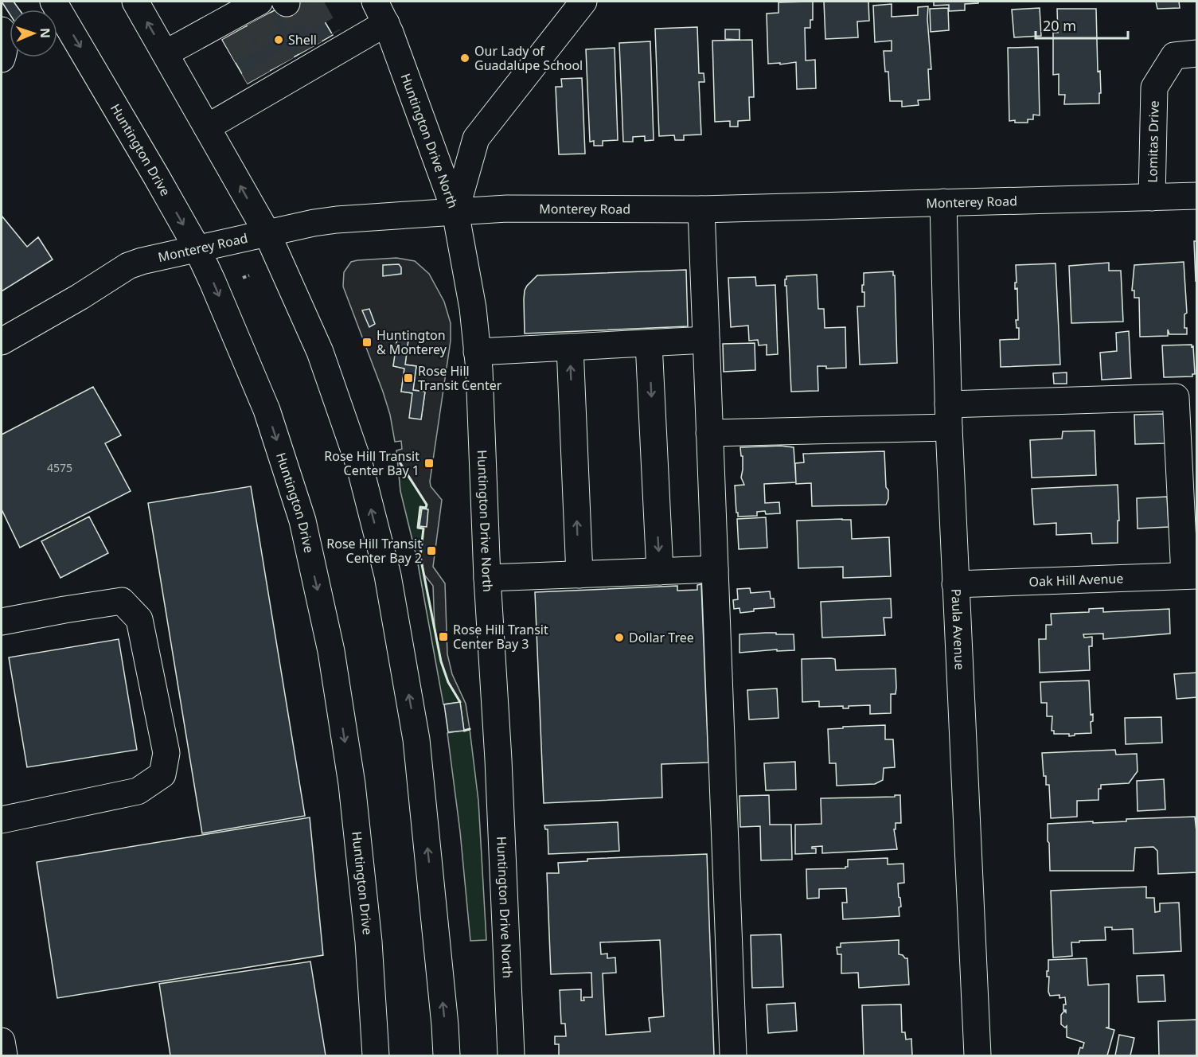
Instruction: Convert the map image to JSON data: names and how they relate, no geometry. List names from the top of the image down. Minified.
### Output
{"streets":{"street":["Huntington Drive North","Lomitas Drive","Huntington Drive","Monterey Road","Oak Hill Avenue","Paula Avenue"]},"crossings":[["Huntington Drive North","Monterey Road"],["Lomitas Drive","Monterey Road"],["Huntington Drive","Monterey Road"],["Monterey Road","Paula Avenue"],["Oak Hill Avenue","Paula Avenue"]],"places":{"other":["Shell","Our Lady of Guadalupe School","Dollar Tree"],"transit":["Huntington & Monterey","Rose Hill Transit Center","Rose Hill Transit Center Bay 1","Rose Hill Transit Center Bay 2","Rose Hill Transit Center Bay 3"]},"house_numbers":["4575"],"scale_bar":"20 m","north":"right"}
